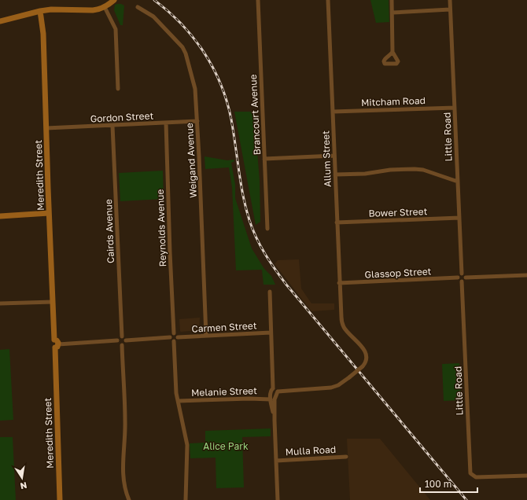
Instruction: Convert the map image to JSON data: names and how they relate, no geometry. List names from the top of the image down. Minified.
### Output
{"streets":{"main road":["Meredith Street"],"street":["Mitcham Road","Brancourt Avenue","Gordon Street","Little Road","Allum Street","Weigand Avenue","Bower Street","Reynolds Avenue","Cairds Avenue","Glassop Street","Carmen Street","Melanie Street","Mulla Road"]},"crossings":[["Mitcham Road","Little Road"],["Mitcham Road","Allum Street"],["Gordon Street","Weigand Avenue"],["Gordon Street","Meredith Street"],["Gordon Street","Reynolds Avenue"],["Gordon Street","Cairds Avenue"],["Little Road","Bower Street"],["Little Road","Glassop Street"],["Allum Street","Bower Street"],["Allum Street","Glassop Street"],["Weigand Avenue","Carmen Street"],["Reynolds Avenue","Carmen Street"]],"parks":["Alice Park"],"scale_bar":"100 m","north":"bottom"}
